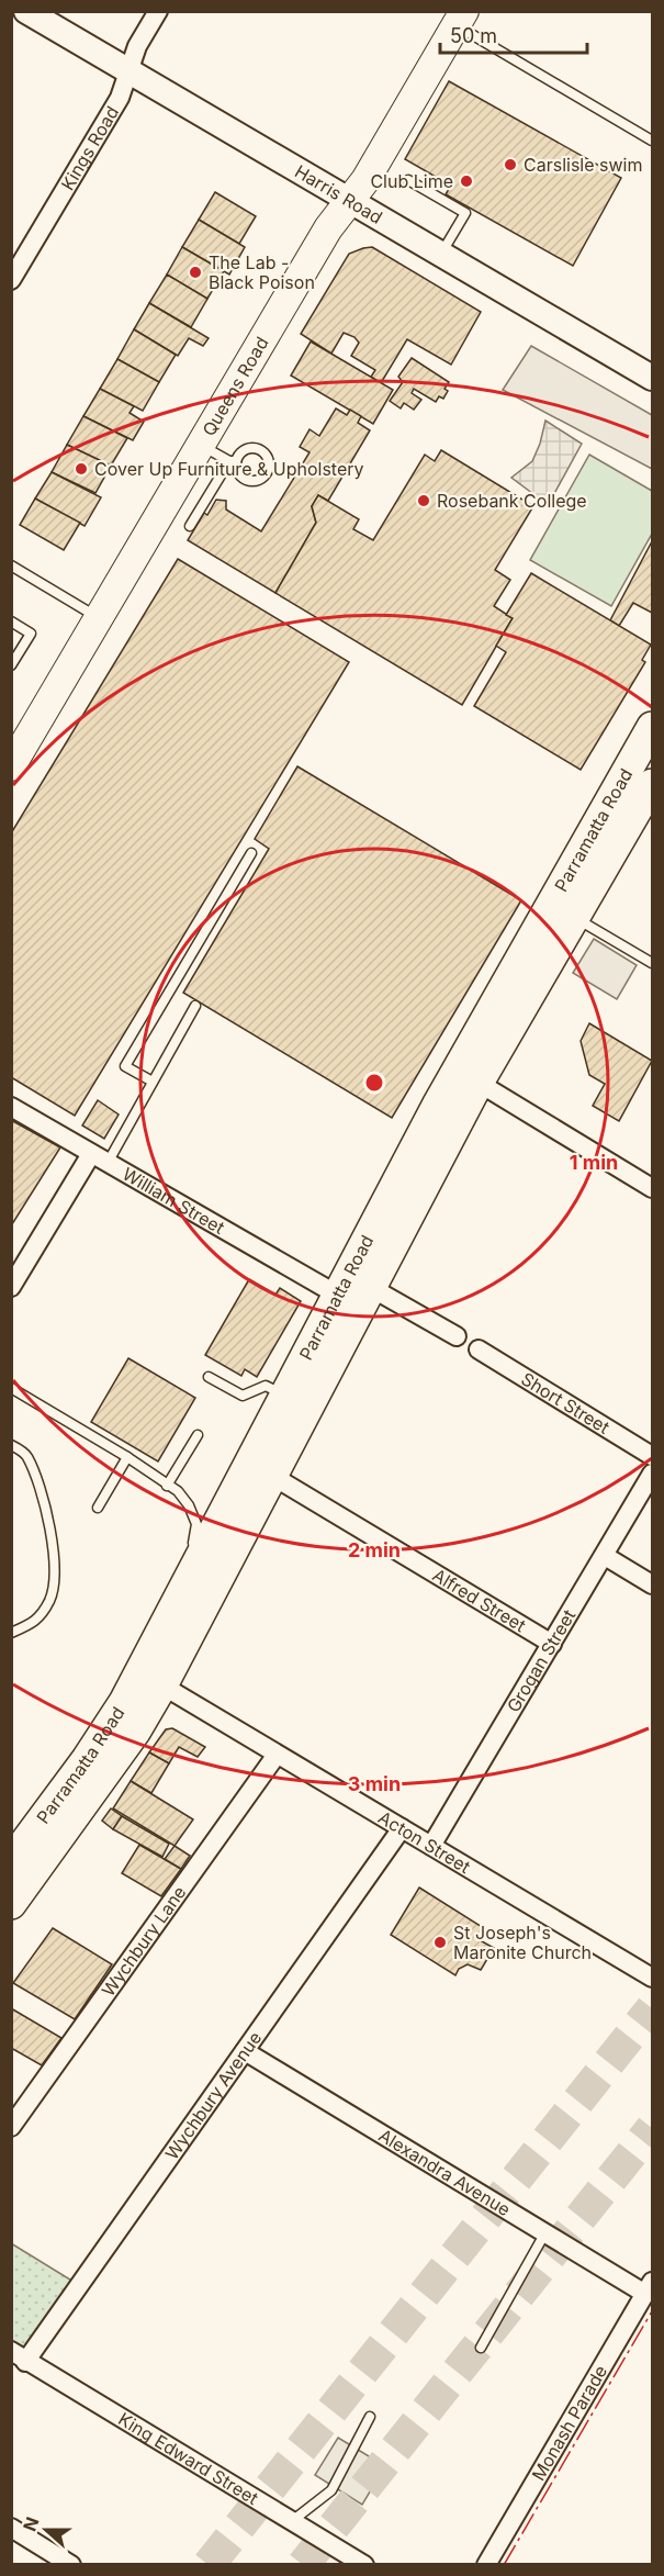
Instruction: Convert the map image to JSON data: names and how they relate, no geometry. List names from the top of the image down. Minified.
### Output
{"streets":{"highway":["Parramatta Road"],"main road":["Harris Road","Queens Road"],"street":["Kings Road","William Street","Short Street","Alfred Street","Grogan Street","Acton Street","Wychbury Lane","Wychbury Avenue","Alexandra Avenue","Monash Parade","King Edward Street"]},"crossings":[["Kings Road","Harris Road"],["Harris Road","Queens Road"],["Parramatta Road","William Street"],["Parramatta Road","Alfred Street"],["Parramatta Road","Acton Street"],["Alfred Street","Grogan Street"],["Grogan Street","Acton Street"],["Acton Street","Wychbury Lane"],["Acton Street","Wychbury Avenue"],["Wychbury Avenue","Alexandra Avenue"],["Wychbury Avenue","King Edward Street"],["Alexandra Avenue","Monash Parade"]],"places":["Carslisle swim","Club Lime","The Lab - Black Poison","Cover Up Furniture & Upholstery","Rosebank College","St Joseph's Maronite Church"],"scale_bar":"50 m","north":"left","rings":["1 min","2 min","3 min"]}
